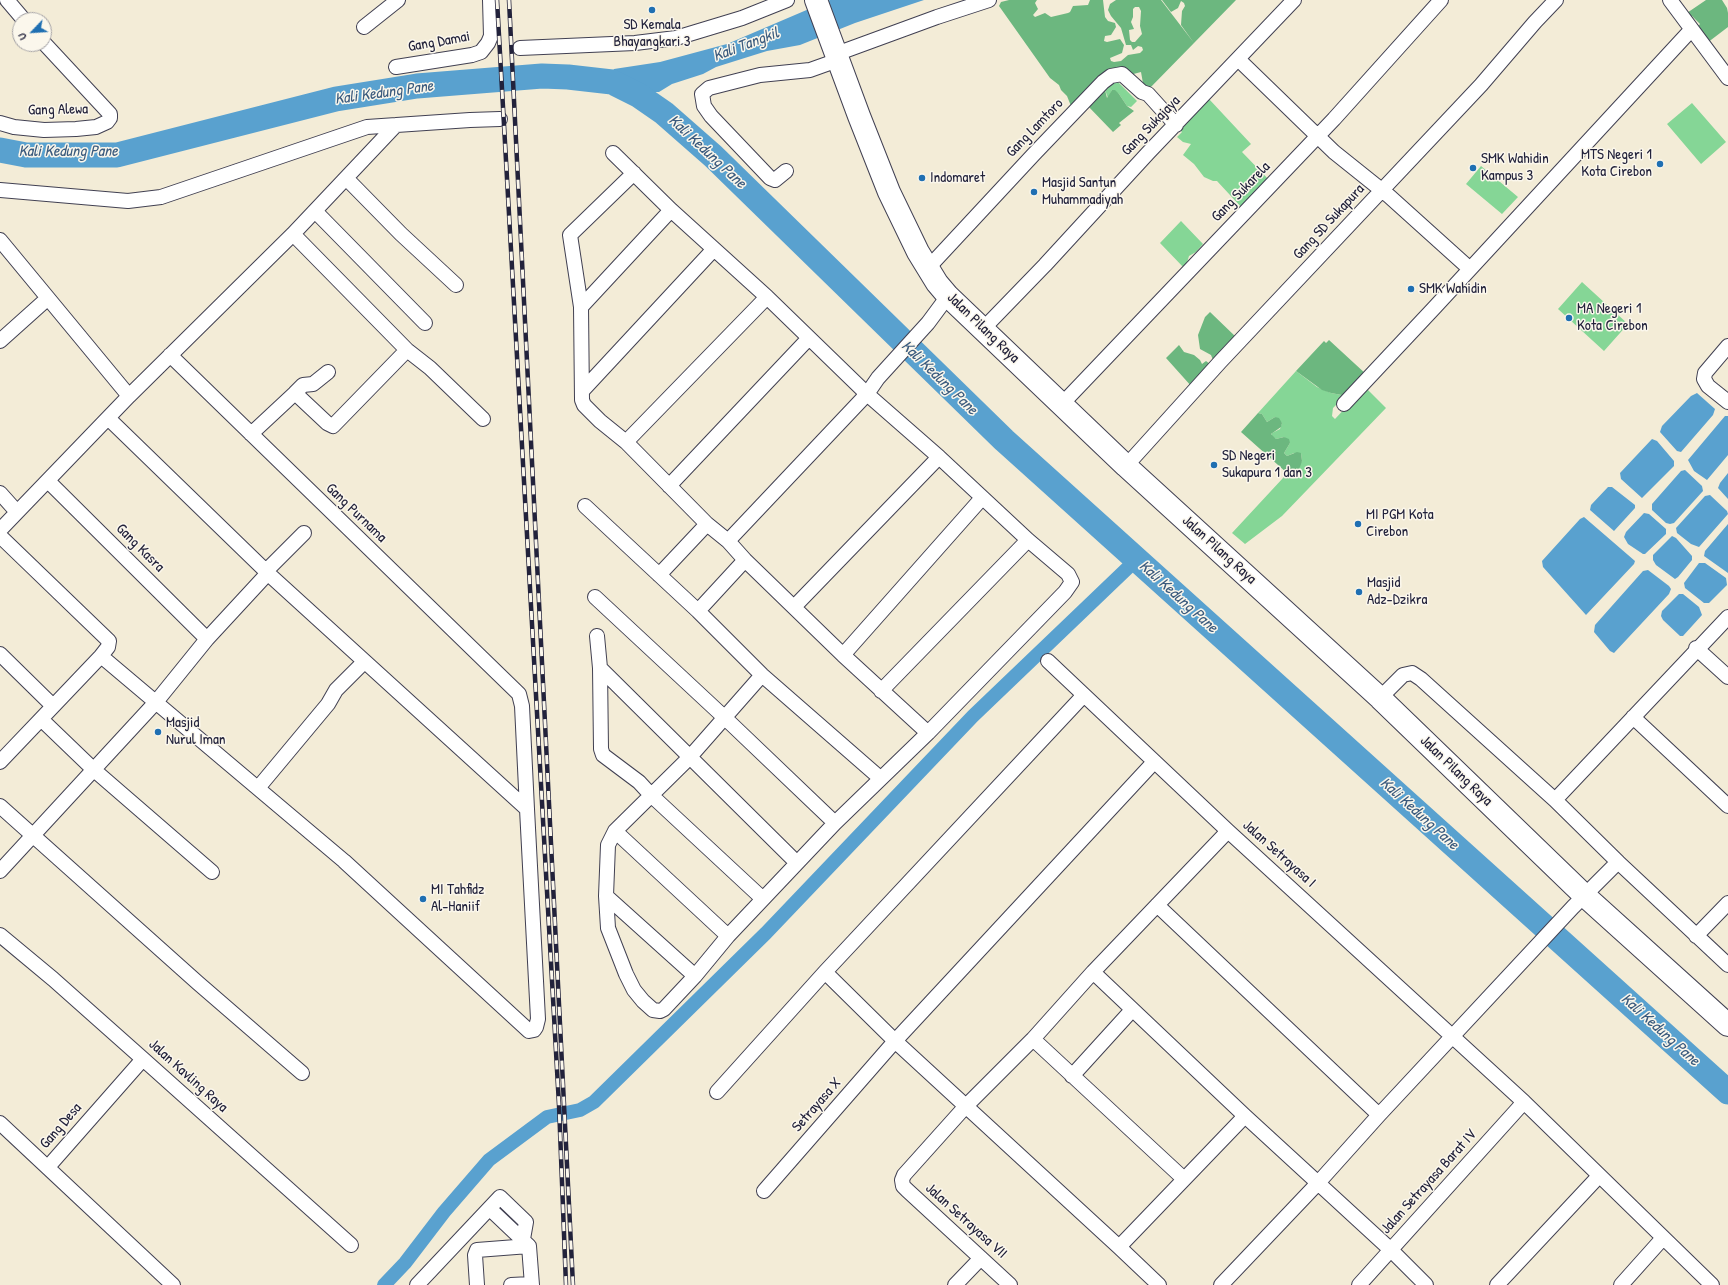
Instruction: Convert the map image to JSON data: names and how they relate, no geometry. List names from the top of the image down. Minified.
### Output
{"streets":{"highway":["Jalan Pilang Raya"],"street":["Gang Damai","Gang Alewa","Gang Sukajaya","Gang Lamtoro","Gang Sukarela","Gang SD Sukapura","Gang Purnama","Gang Kasra","Jalan Setrayasa I","Jalan Kavling Raya","Setrayasa X","Gang Desa","Jalan Setrayasa Barat IV","Jalan Setrayasa VII"]},"crossings":[["Gang Sukajaya","Gang Lamtoro"],["Gang Sukajaya","Jalan Pilang Raya"],["Gang Lamtoro","Jalan Pilang Raya"],["Gang Sukarela","Jalan Pilang Raya"],["Gang SD Sukapura","Jalan Pilang Raya"],["Jalan Setrayasa I","Setrayasa X"],["Jalan Setrayasa I","Jalan Setrayasa Barat IV"],["Jalan Kavling Raya","Gang Desa"]],"water":["Kali Tangkil","Kali Kedung Pane"],"places":["SD Kemala Bhayangkari 3","MTS Negeri 1 Kota Cirebon","SMK Wahidin Kampus 3","Indomaret","Masjid Santun Muhammadiyah","SMK Wahidin","MA Negeri 1 Kota Cirebon","SD Negeri Sukapura 1 dan 3","MI PGM Kota Cirebon","Masjid Adz-Dzikra","Masjid Nurul Iman","MI Tahfidz Al-Haniif"],"north":"bottom left"}
